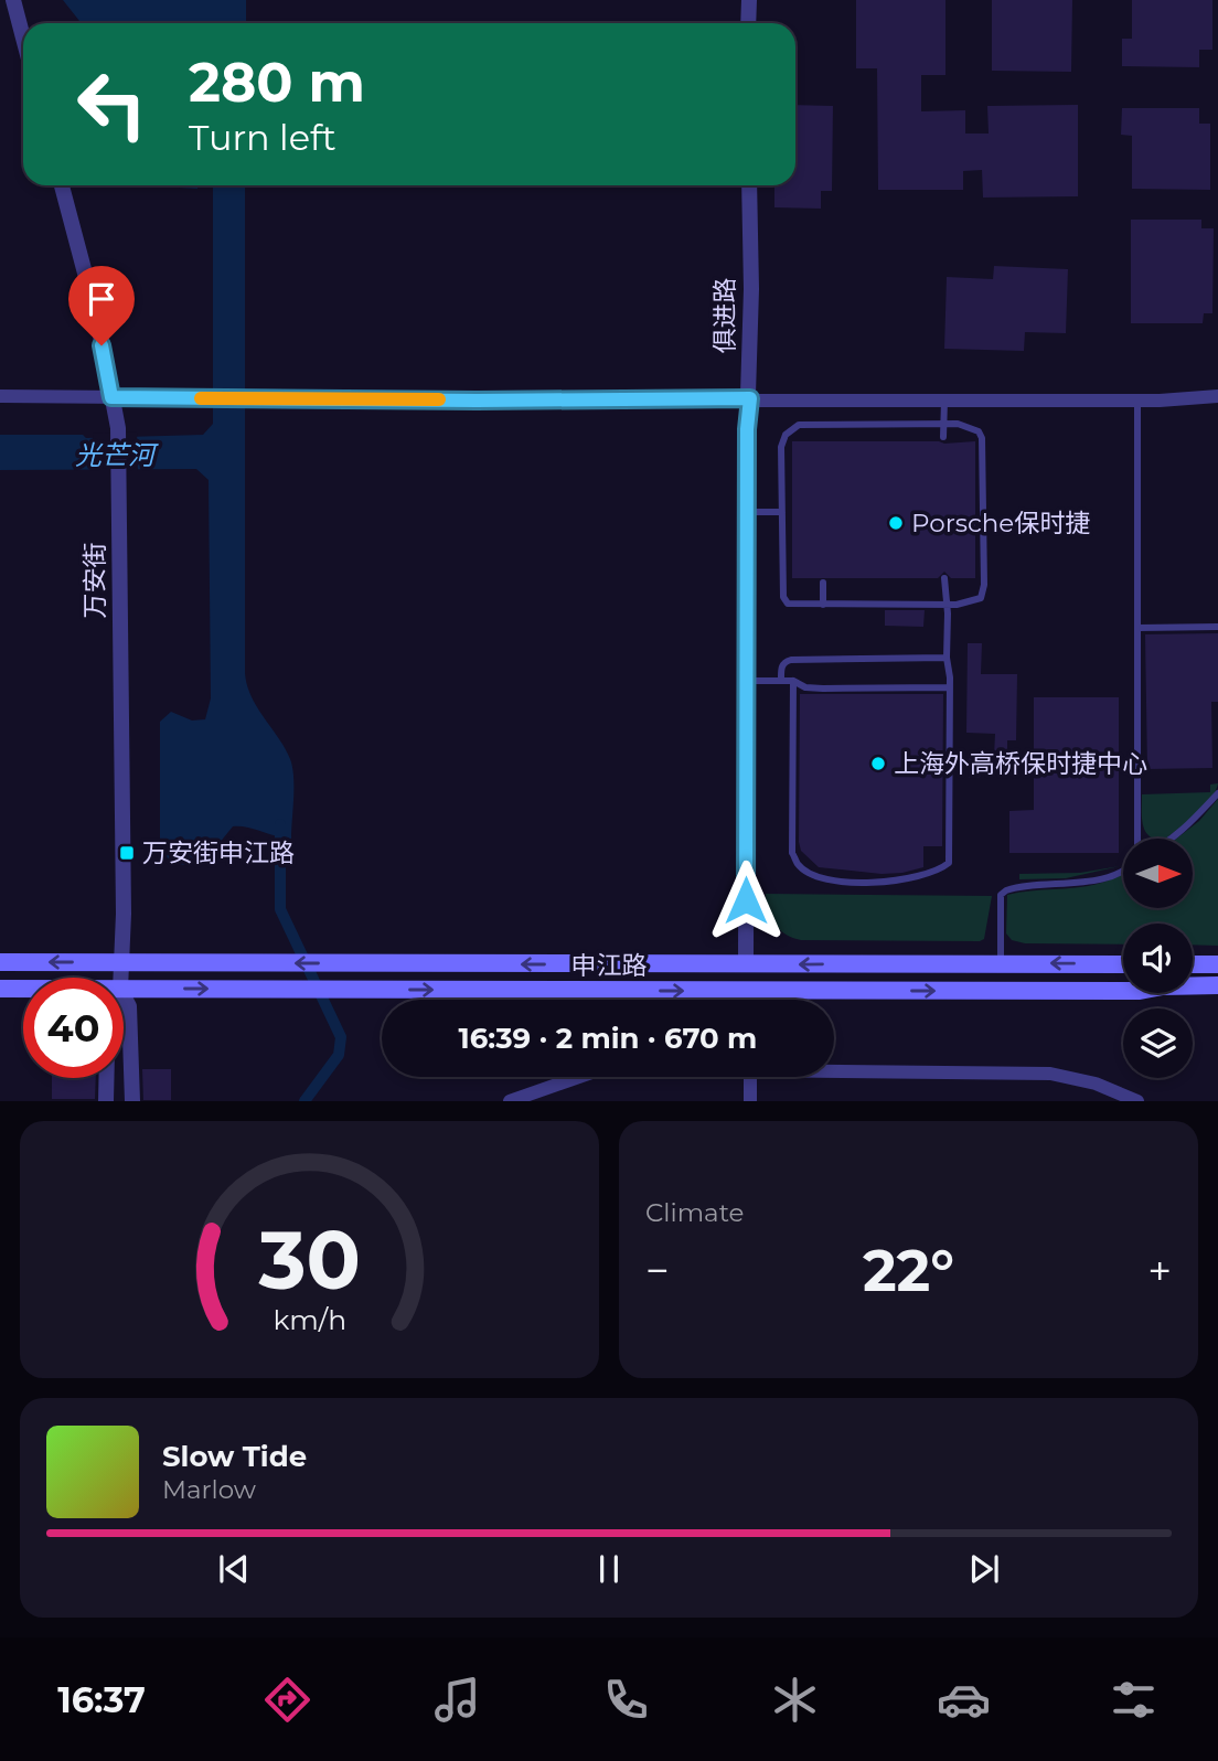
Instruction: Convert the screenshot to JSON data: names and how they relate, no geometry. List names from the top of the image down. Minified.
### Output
{"streets":{"main road":["申江路"],"street":["俱进路","万安街"]},"crossings":[["俱进路","申江路"],["万安街","申江路"]],"water":["光芒河"],"places":{"other":["Porsche保时捷","上海外高桥保时捷中心"],"transit":["万安街申江路"]},"north":"right","page":{"turn":["280 m","Turn left"],"limit":"40","trip":"16:39 · 2 min · 670 m","tile":"Climate","heat":["−","22°","+"],"song":["Slow Tide","Marlow"],"tabs":"16:37","gauge":["30","km/h"]}}
